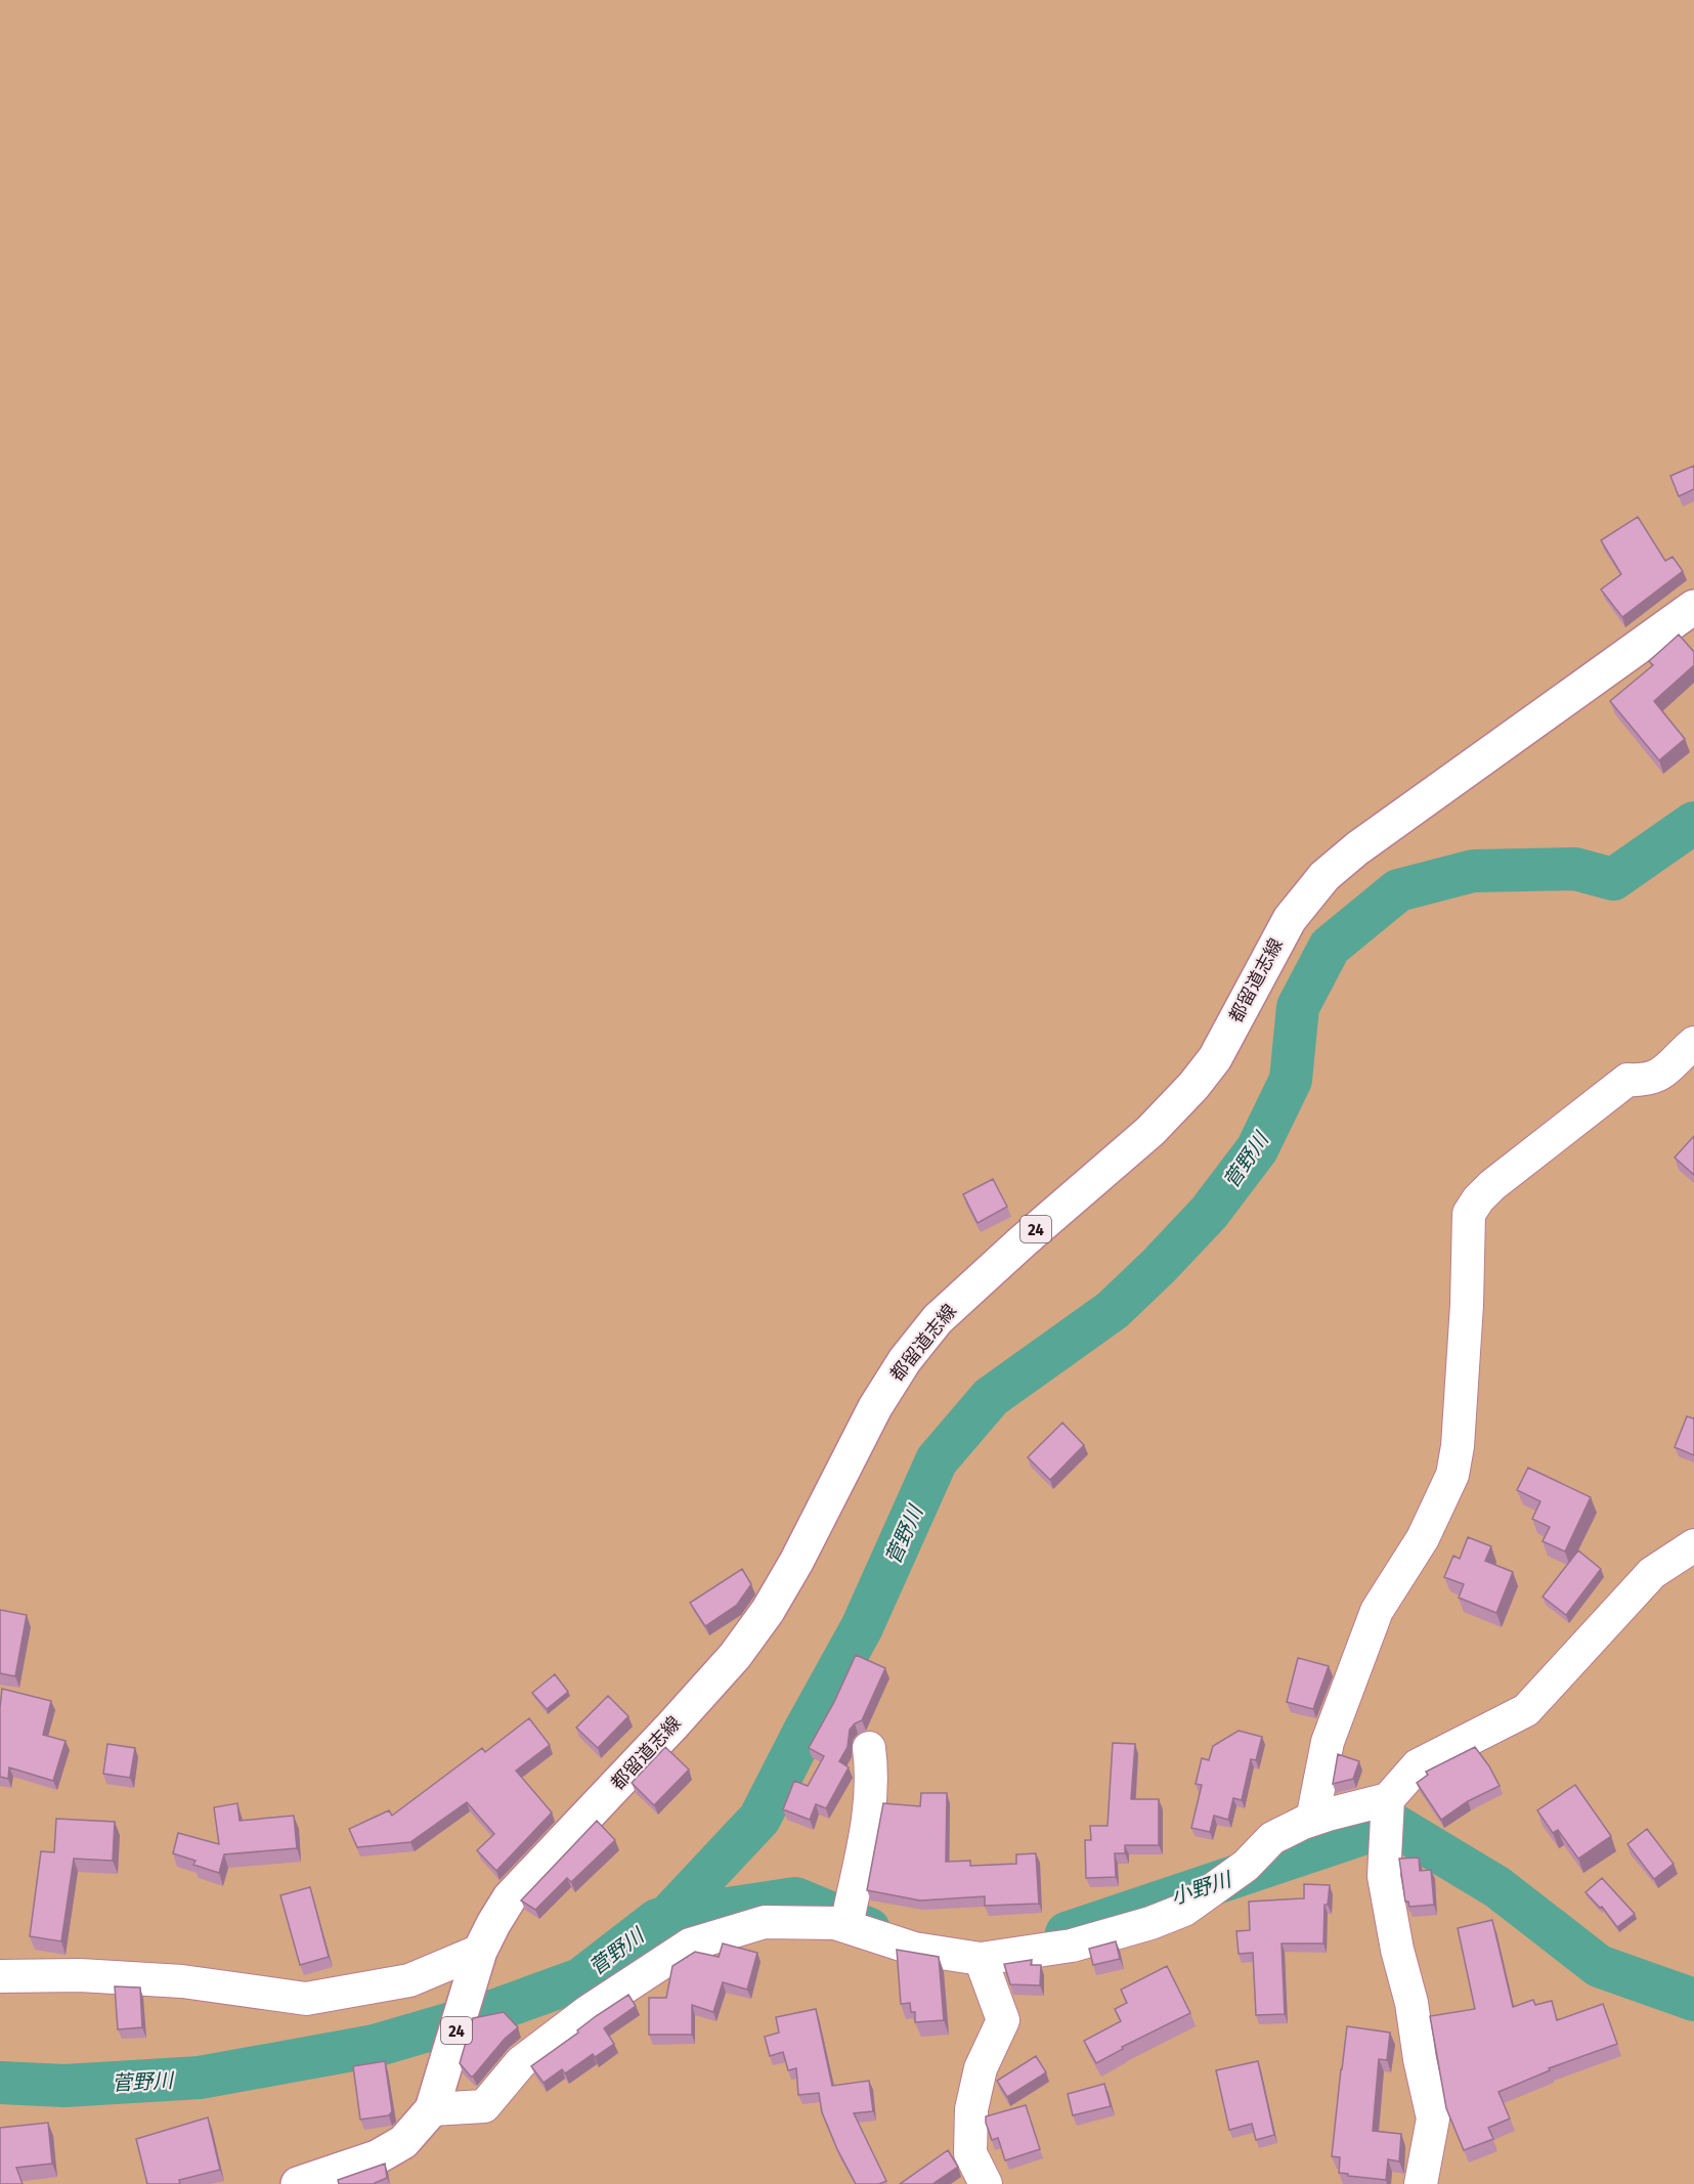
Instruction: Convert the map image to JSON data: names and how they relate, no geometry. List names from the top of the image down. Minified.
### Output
{"streets":{"main road":["都留道志線","24"]},"water":["菅野川","小野川"]}
